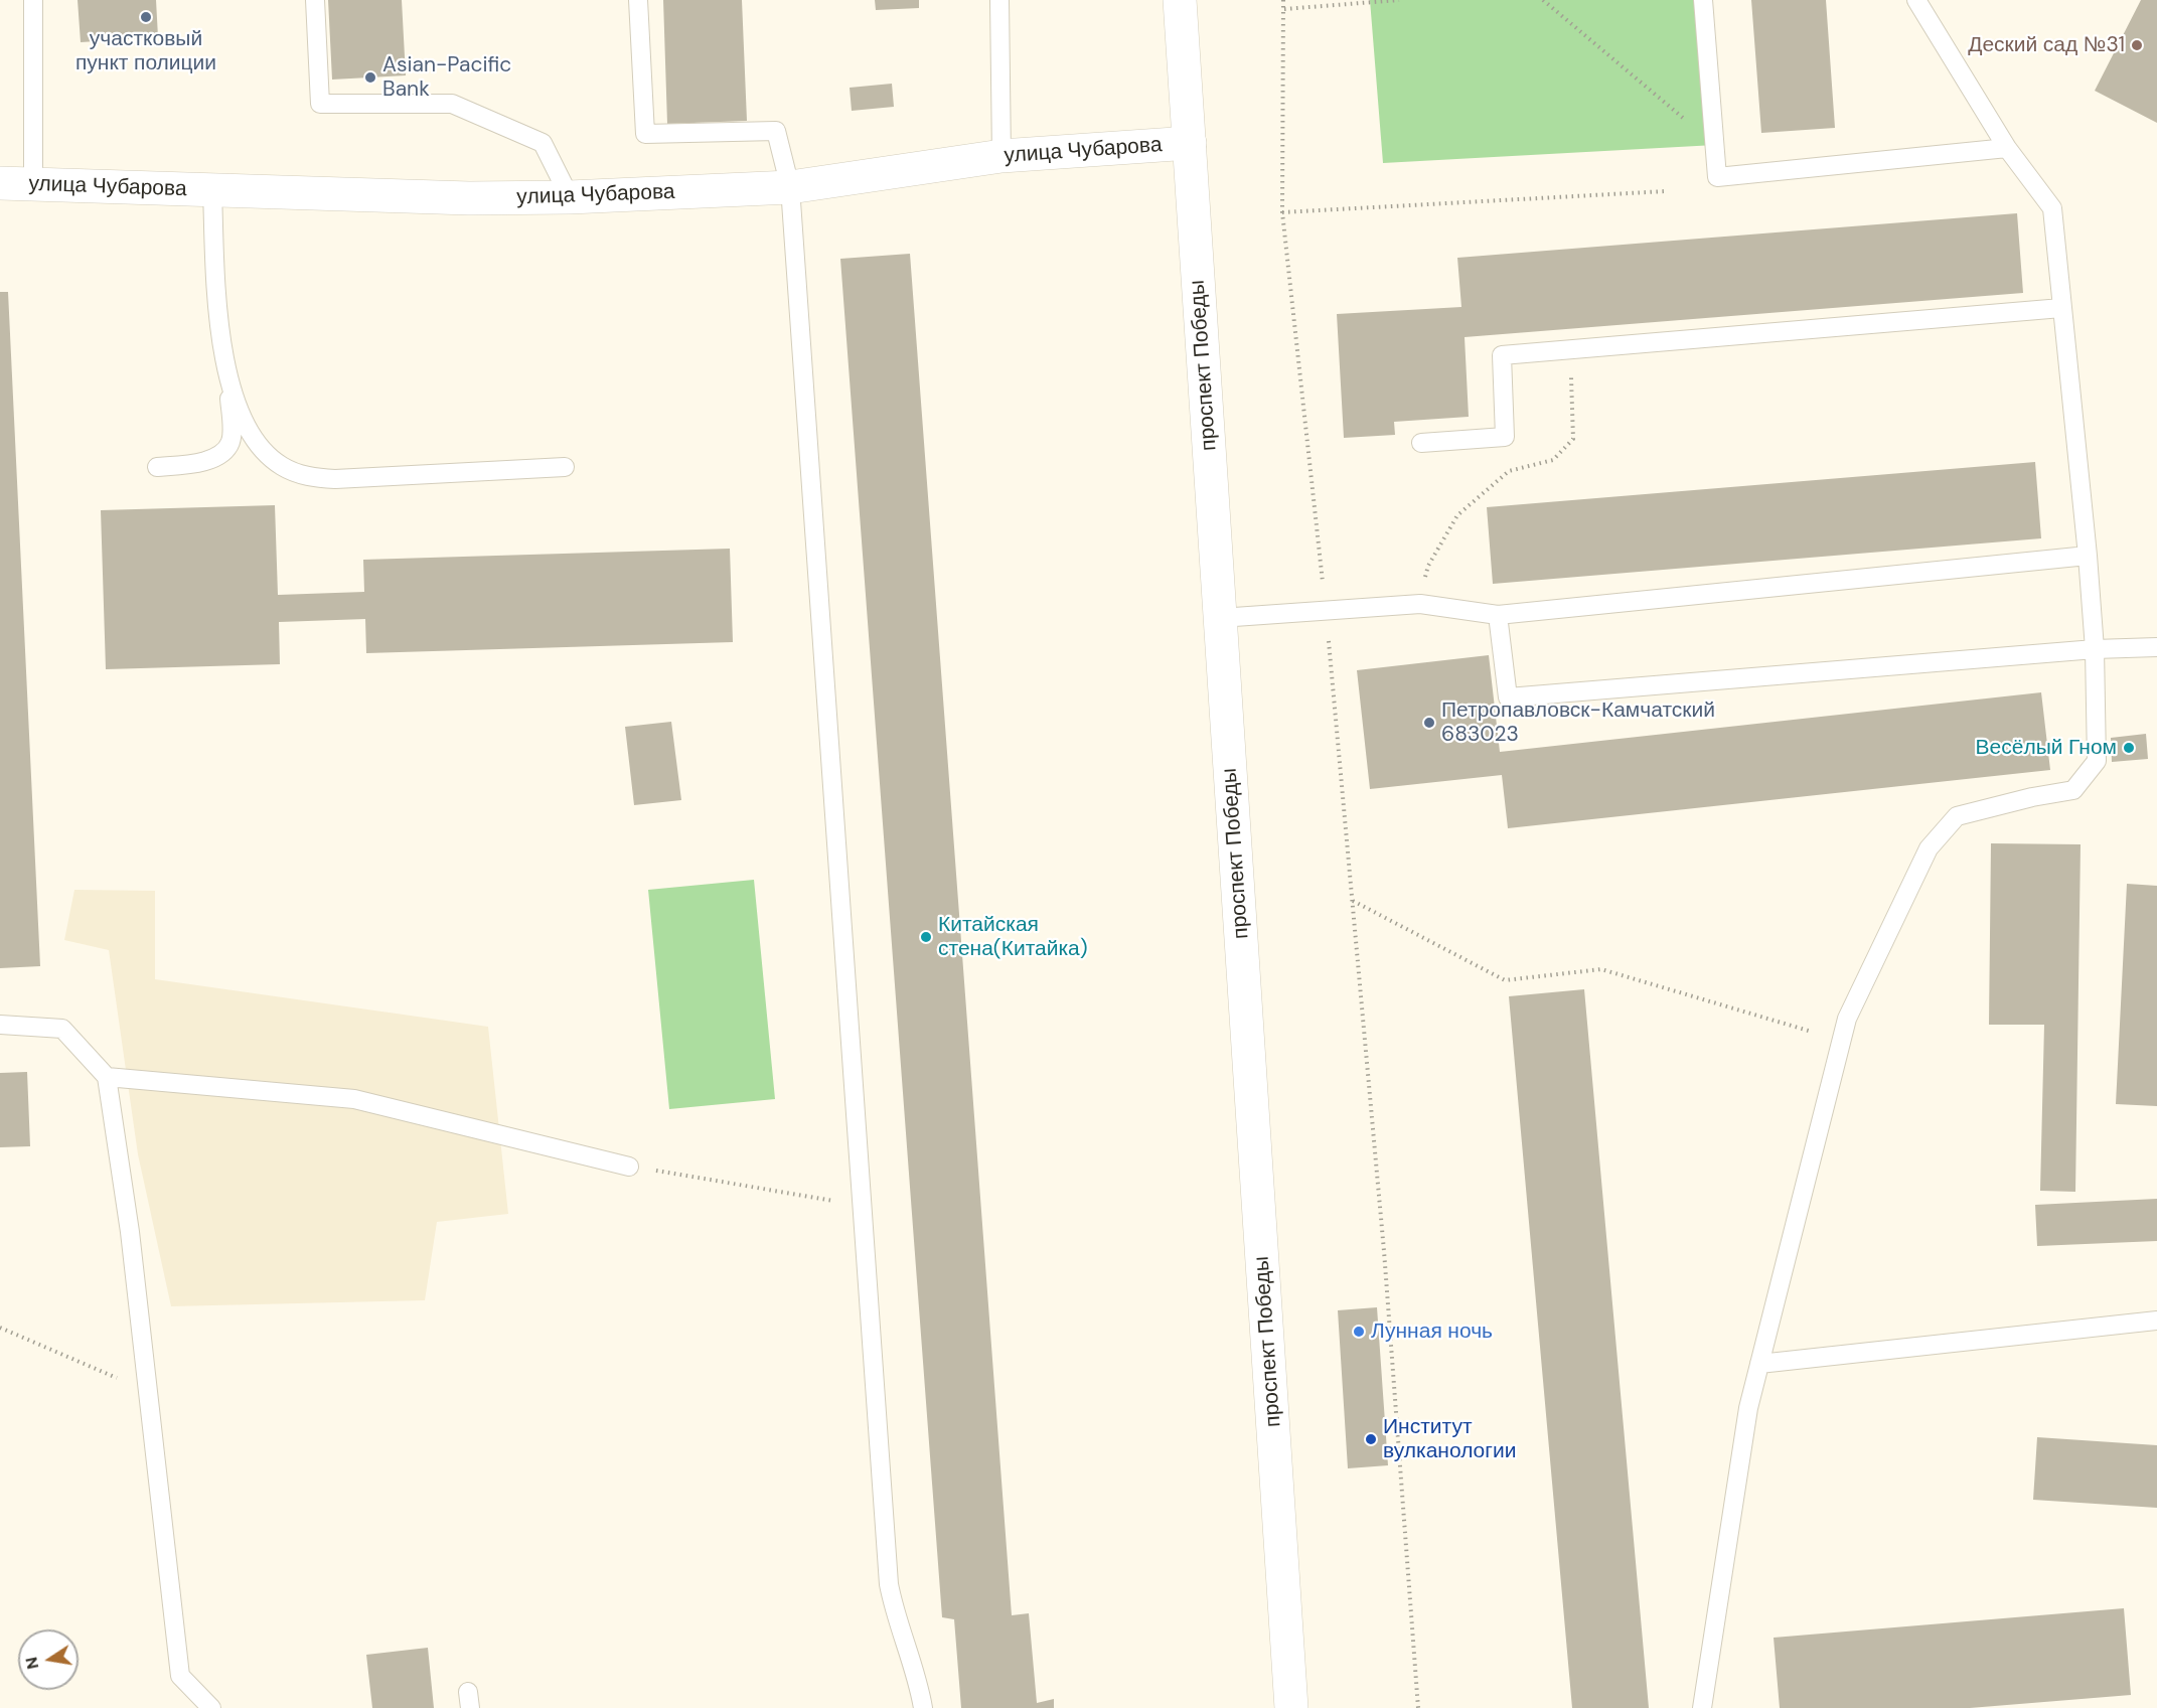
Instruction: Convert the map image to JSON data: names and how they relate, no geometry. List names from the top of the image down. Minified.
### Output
{"streets":{"main road":["улица Чубарова","проспект Победы"]},"crossings":[["улица Чубарова","проспект Победы"]],"places":["участковый пункт полиции","Деский сад №31","Asian-Pacific Bank","Петропавловск-Камчатский 683023","Весёлый Гном","Китайская стена(Китайка)","Лунная ночь","Институт вулканологии"],"north":"left"}
